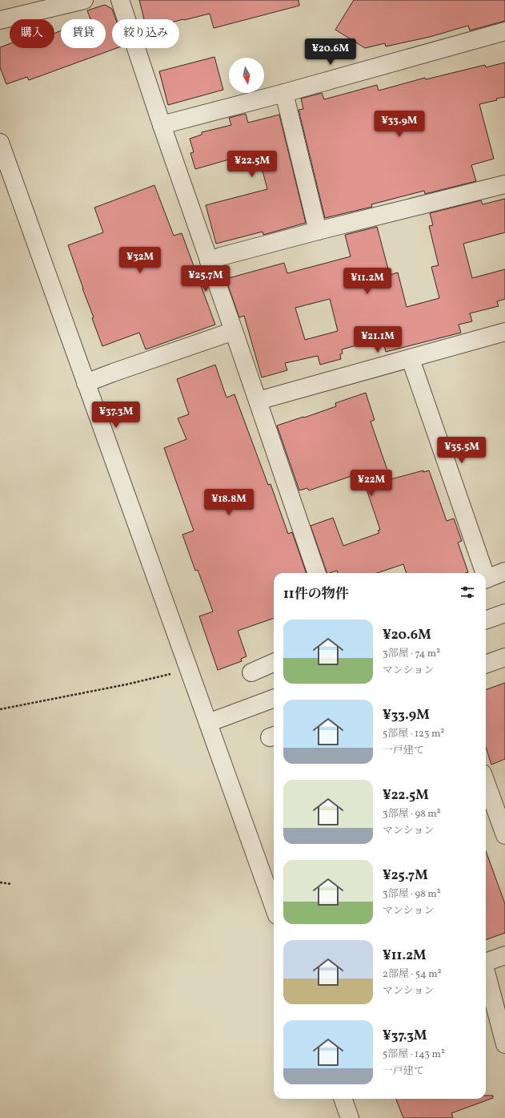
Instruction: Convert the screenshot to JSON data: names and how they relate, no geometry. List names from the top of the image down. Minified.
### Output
{"north":"bottom","page":{"chip":["購入","賃貸","絞り込み"],"price":["¥20.6M","¥33.9M","¥22.5M","¥32M","¥25.7M","¥11.2M","¥21.1M","¥37.3M","¥35.5M","¥22M","¥18.8M"],"heading":"11件の物件","list":[{"name":"¥20.6M","note":"3部屋 · 74 m² · マンション"},{"name":"¥33.9M","note":"5部屋 · 123 m² · 一戸建て"},{"name":"¥22.5M","note":"3部屋 · 98 m² · マンション"},{"name":"¥25.7M","note":"3部屋 · 98 m² · マンション"},{"name":"¥11.2M","note":"2部屋 · 54 m² · マンション"},{"name":"¥37.3M","note":"5部屋 · 143 m² · 一戸建て"}]}}
